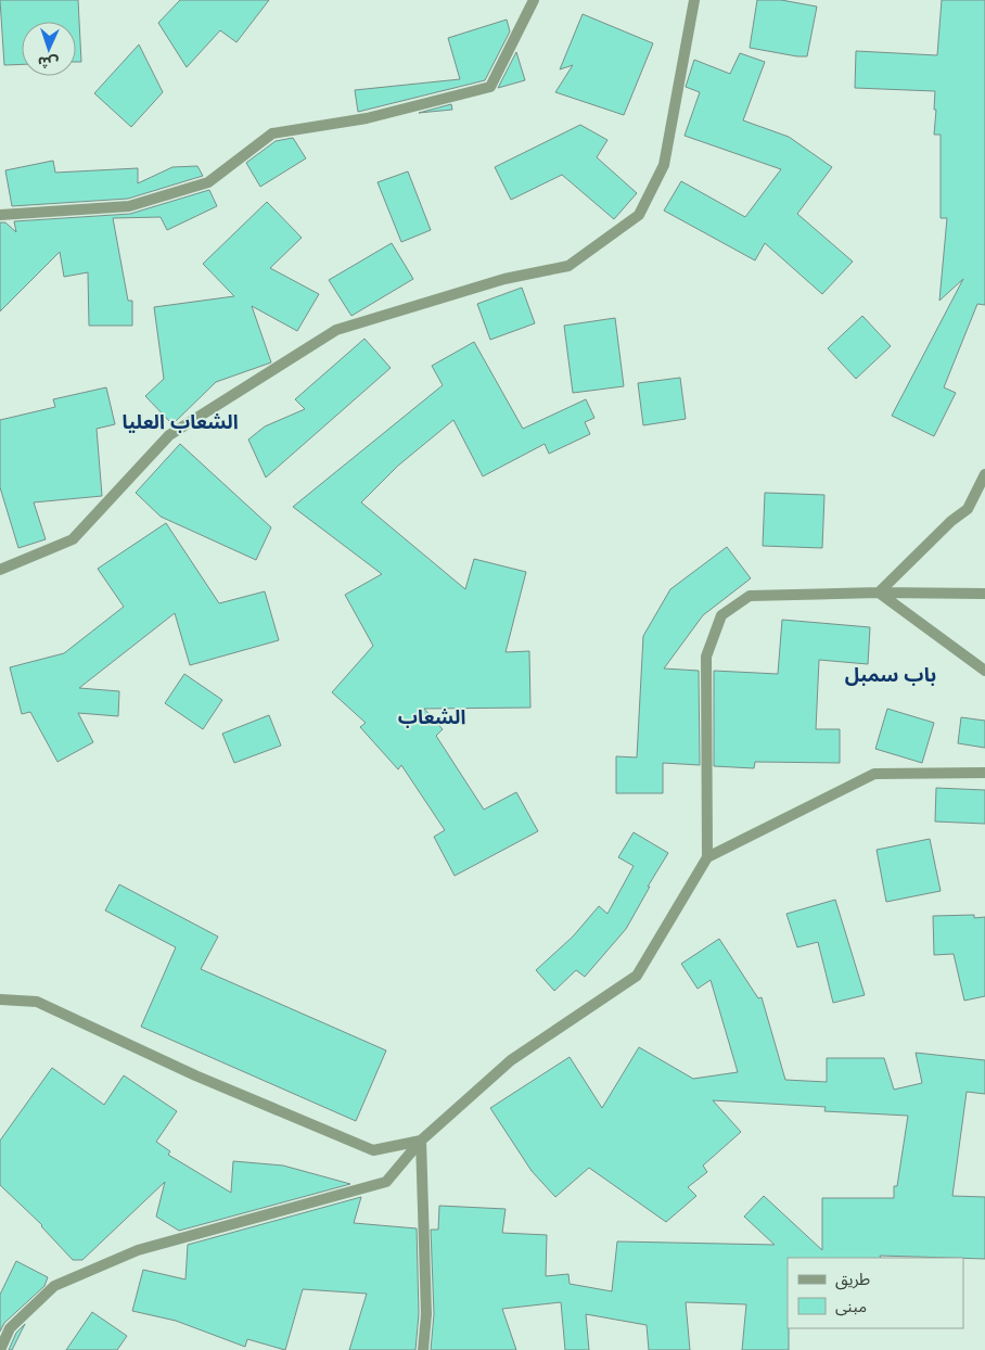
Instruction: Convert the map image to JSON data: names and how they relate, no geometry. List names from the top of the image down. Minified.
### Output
{"districts":["الشعاب العليا","باب سمبل","الشعاب"],"legend":["طريق","مبنى"],"north":"bottom"}
